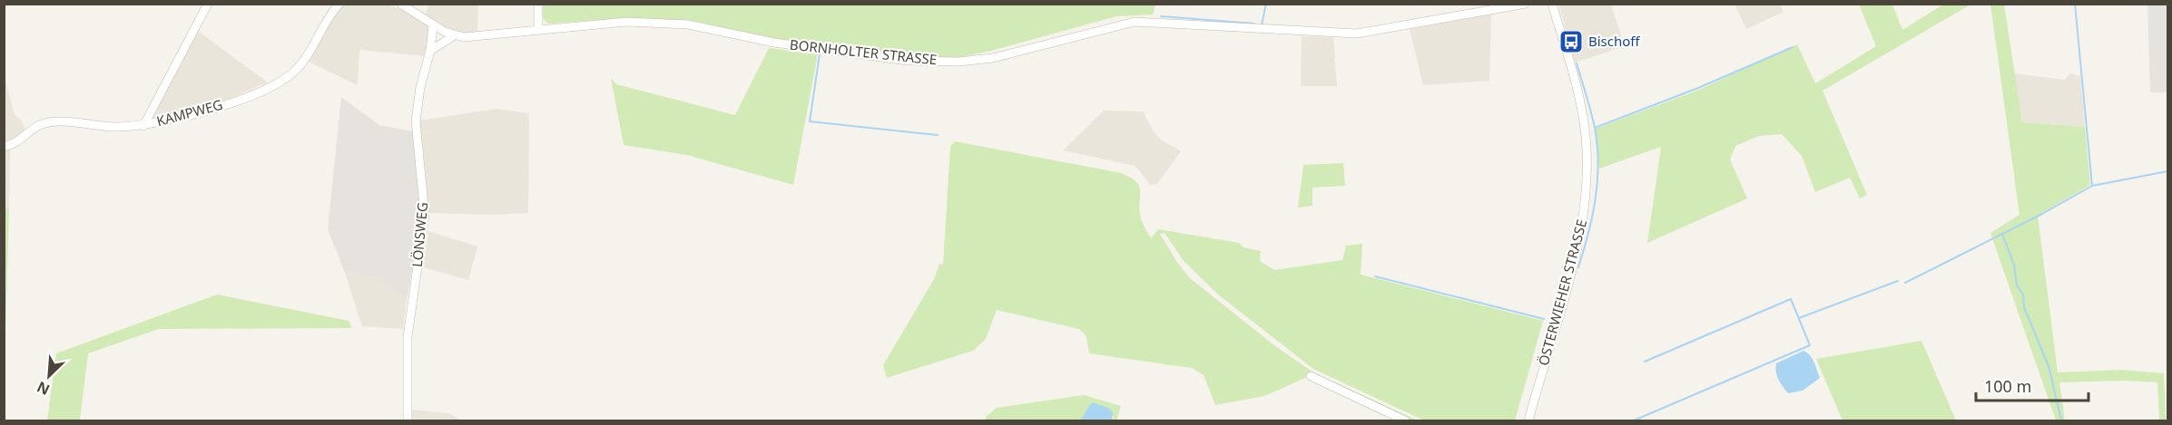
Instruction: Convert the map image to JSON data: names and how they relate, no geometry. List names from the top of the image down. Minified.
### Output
{"streets":{"street":["BORNHOLTER STRASSE","KAMPWEG","LÖNSWEG","ÖSTERWIEHER STRASSE"]},"crossings":[["BORNHOLTER STRASSE","LÖNSWEG"]],"places":{"bus stop":["Bischoff"]},"scale_bar":"100 m","north":"bottom left"}
